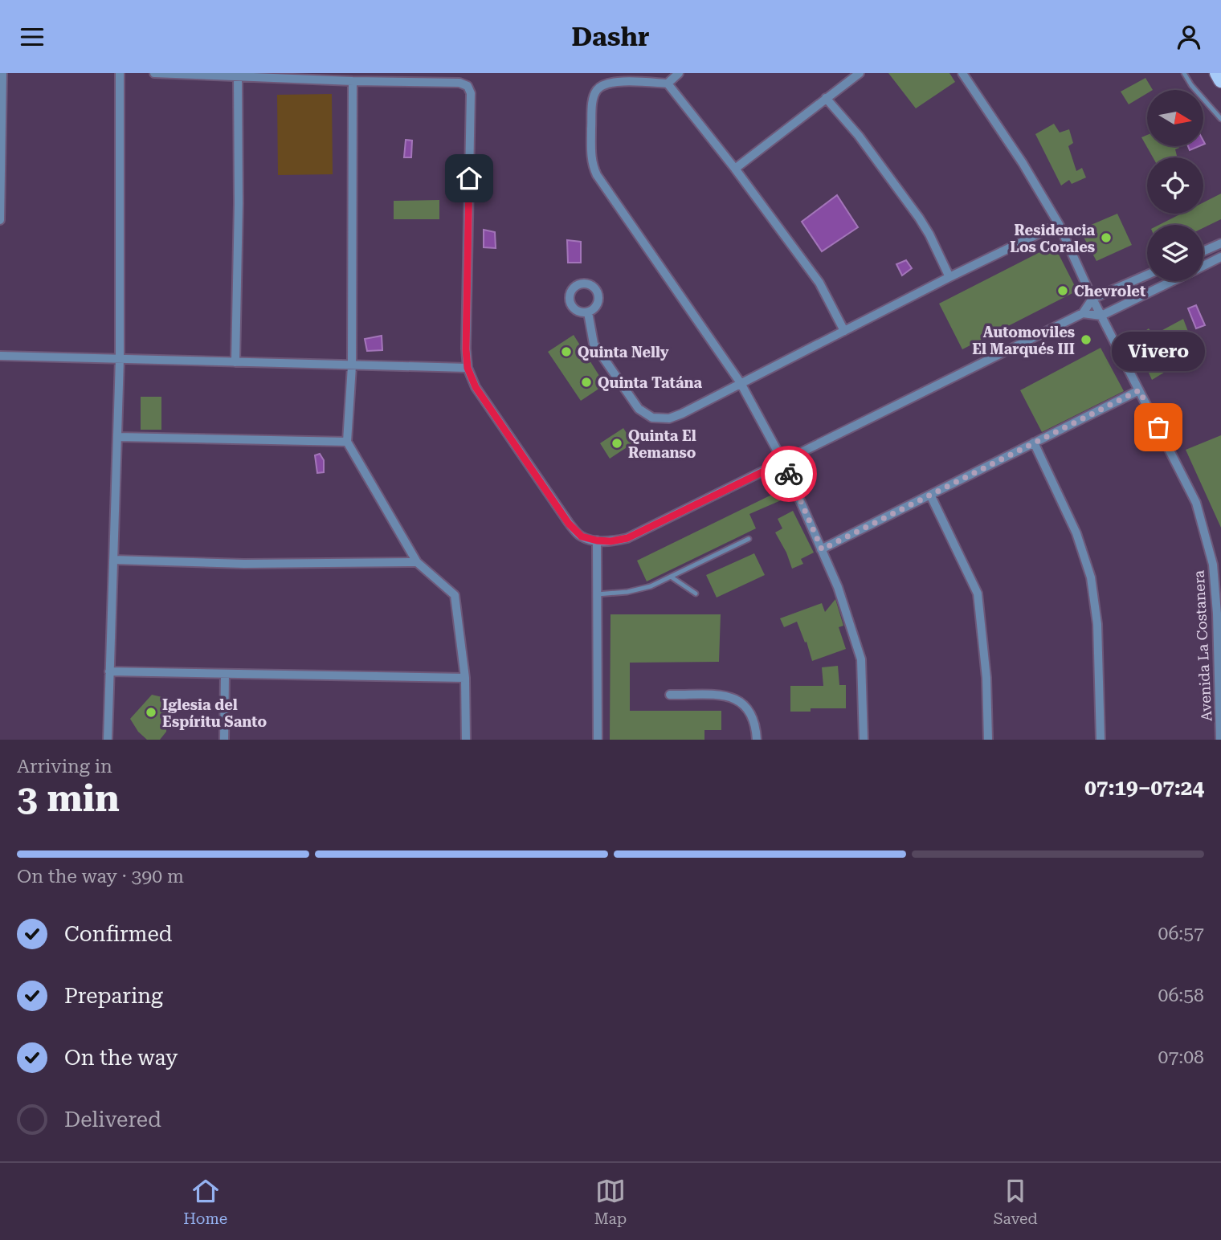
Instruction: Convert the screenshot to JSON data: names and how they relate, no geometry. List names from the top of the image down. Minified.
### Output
{"streets":{"street":["Avenida La Costanera"]},"places":["Residencia Los Corales","Chevrolet","Automoviles El Marqués III","Quinta Nelly","Quinta Tatána","Vivero","Quinta El Remanso","Iglesia del Espíritu Santo"],"north":"right","page":{"header":"Dashr","bubble":"Vivero","heading":["3 min","Arriving in","07:19–07:24"],"bar":"On the way · 390 m","list":[["Confirmed","06:57"],["Preparing","06:58"],["On the way","07:08"],"Delivered"],"tabs":["Home","Map","Saved"]}}
